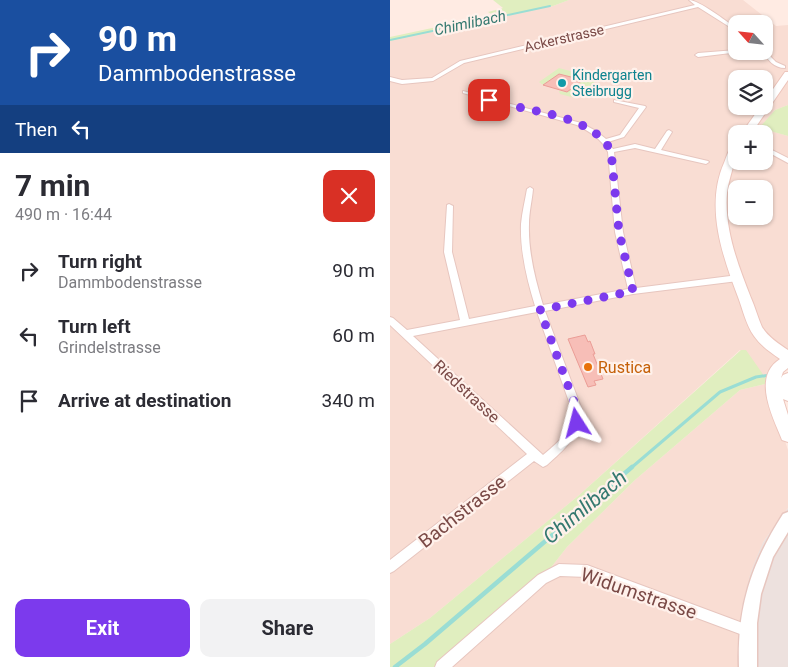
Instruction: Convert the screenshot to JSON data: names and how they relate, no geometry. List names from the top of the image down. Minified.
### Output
{"streets":{"street":["Ackerstrasse","Riedstrasse","Bachstrasse","Widumstrasse"]},"crossings":[["Riedstrasse","Bachstrasse"]],"water":["Chimlibach"],"places":["Kindergarten Steibrugg","Rustica"],"north":"top left","page":{"turn":["90 m","Dammbodenstrasse"],"map_buttons":["+","−"],"then":"Then","heading":["7 min","490 m · 16:44"],"list":[{"name":"Turn right","note":"Dammbodenstrasse","value":"90 m"},{"name":"Turn left","note":"Grindelstrasse","value":"60 m"},{"name":"Arrive at destination","value":"340 m"}],"buttons":["Exit","Share"]}}
